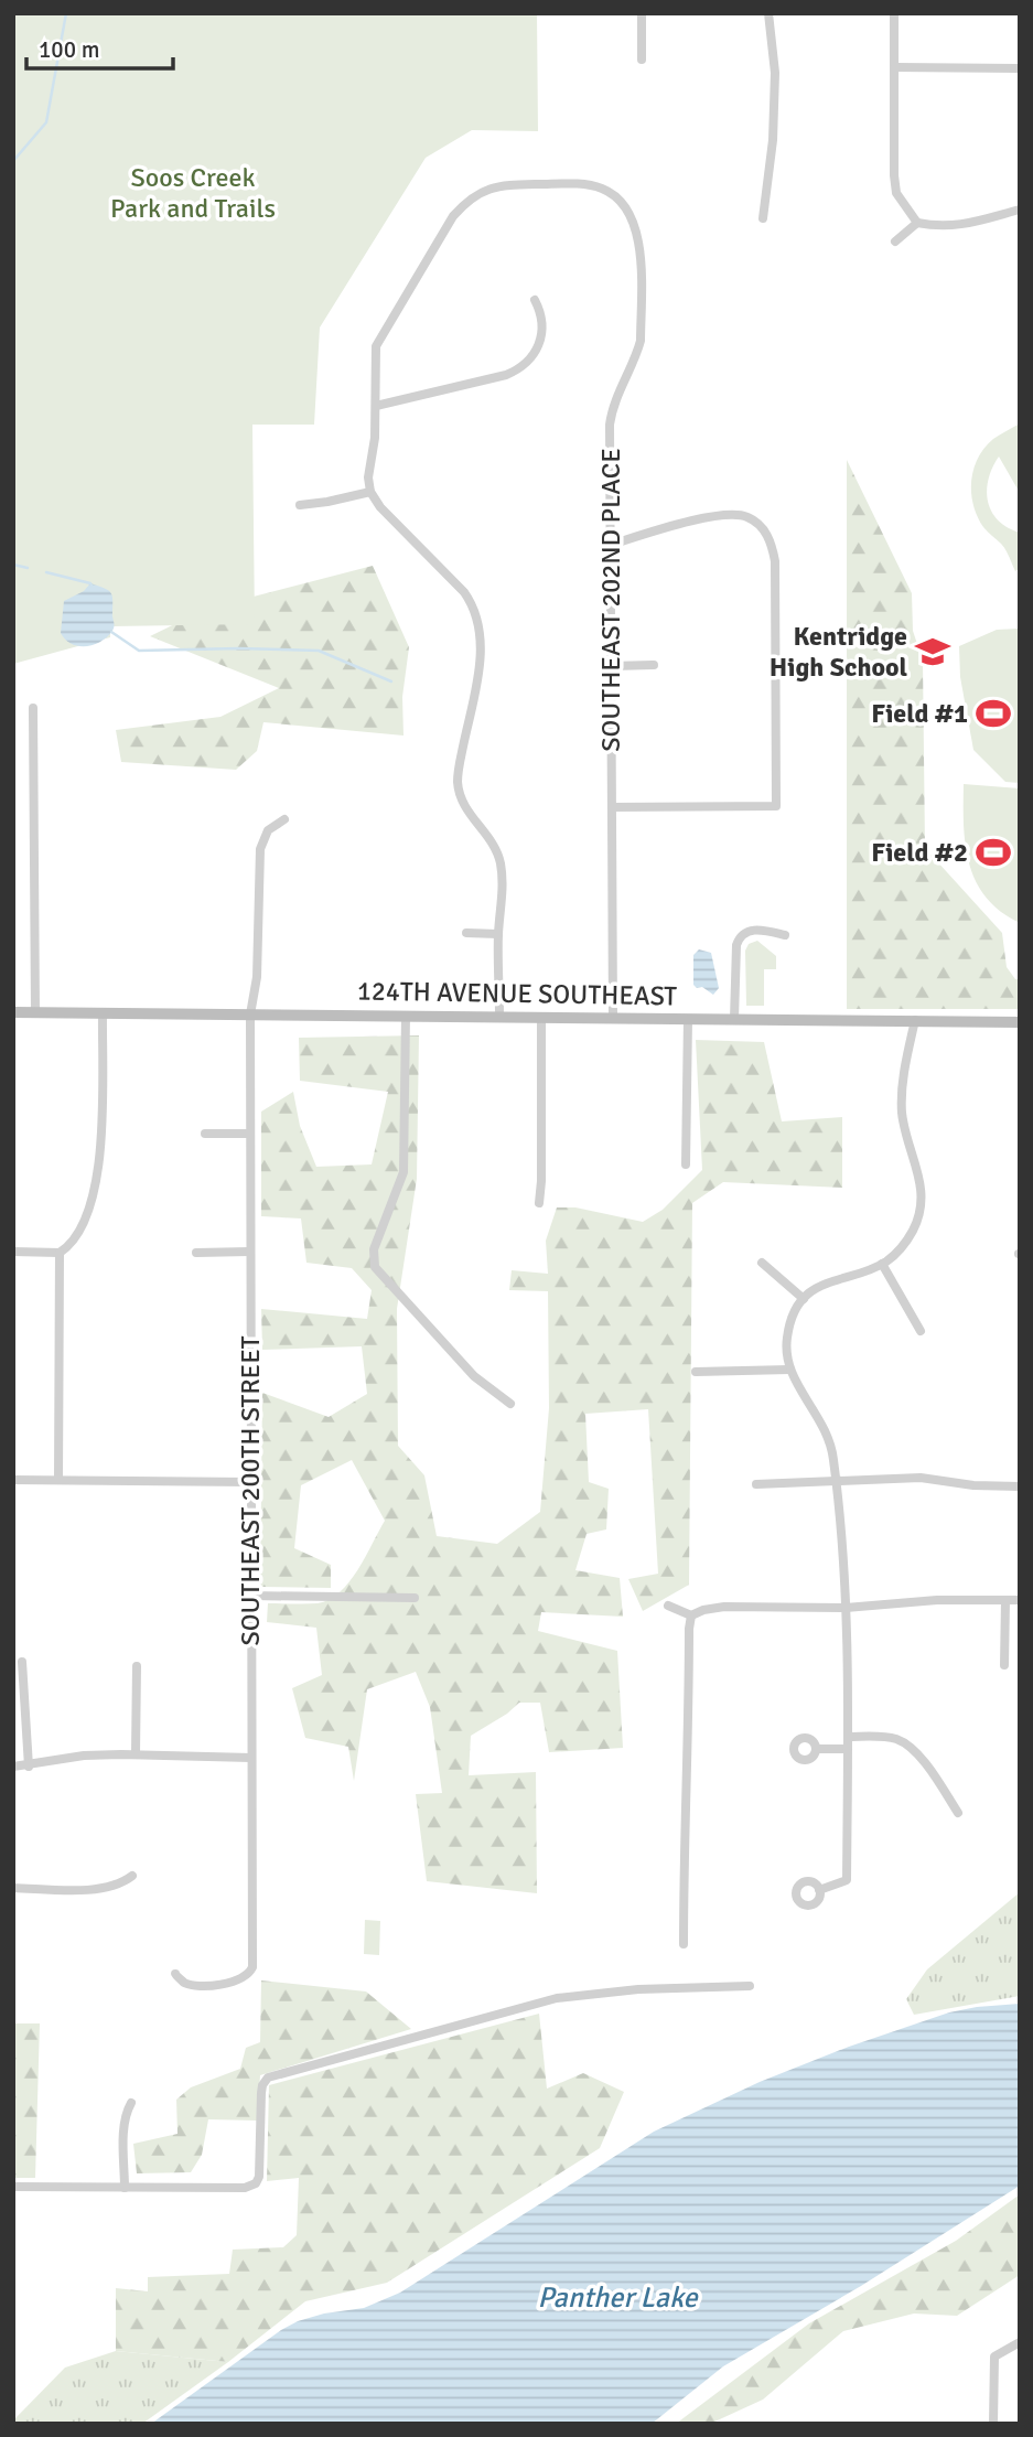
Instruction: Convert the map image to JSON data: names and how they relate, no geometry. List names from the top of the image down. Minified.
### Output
{"streets":{"street":["SOUTHEAST 202ND PLACE","124TH AVENUE SOUTHEAST","SOUTHEAST 200TH STREET"]},"crossings":[["SOUTHEAST 202ND PLACE","124TH AVENUE SOUTHEAST"],["124TH AVENUE SOUTHEAST","SOUTHEAST 200TH STREET"]],"water":["Panther Lake"],"parks":["Soos Creek Park and Trails"],"places":{"school or university":["Kentridge High School"],"sports":["Field #1","Field #2"]},"scale_bar":"100 m"}
